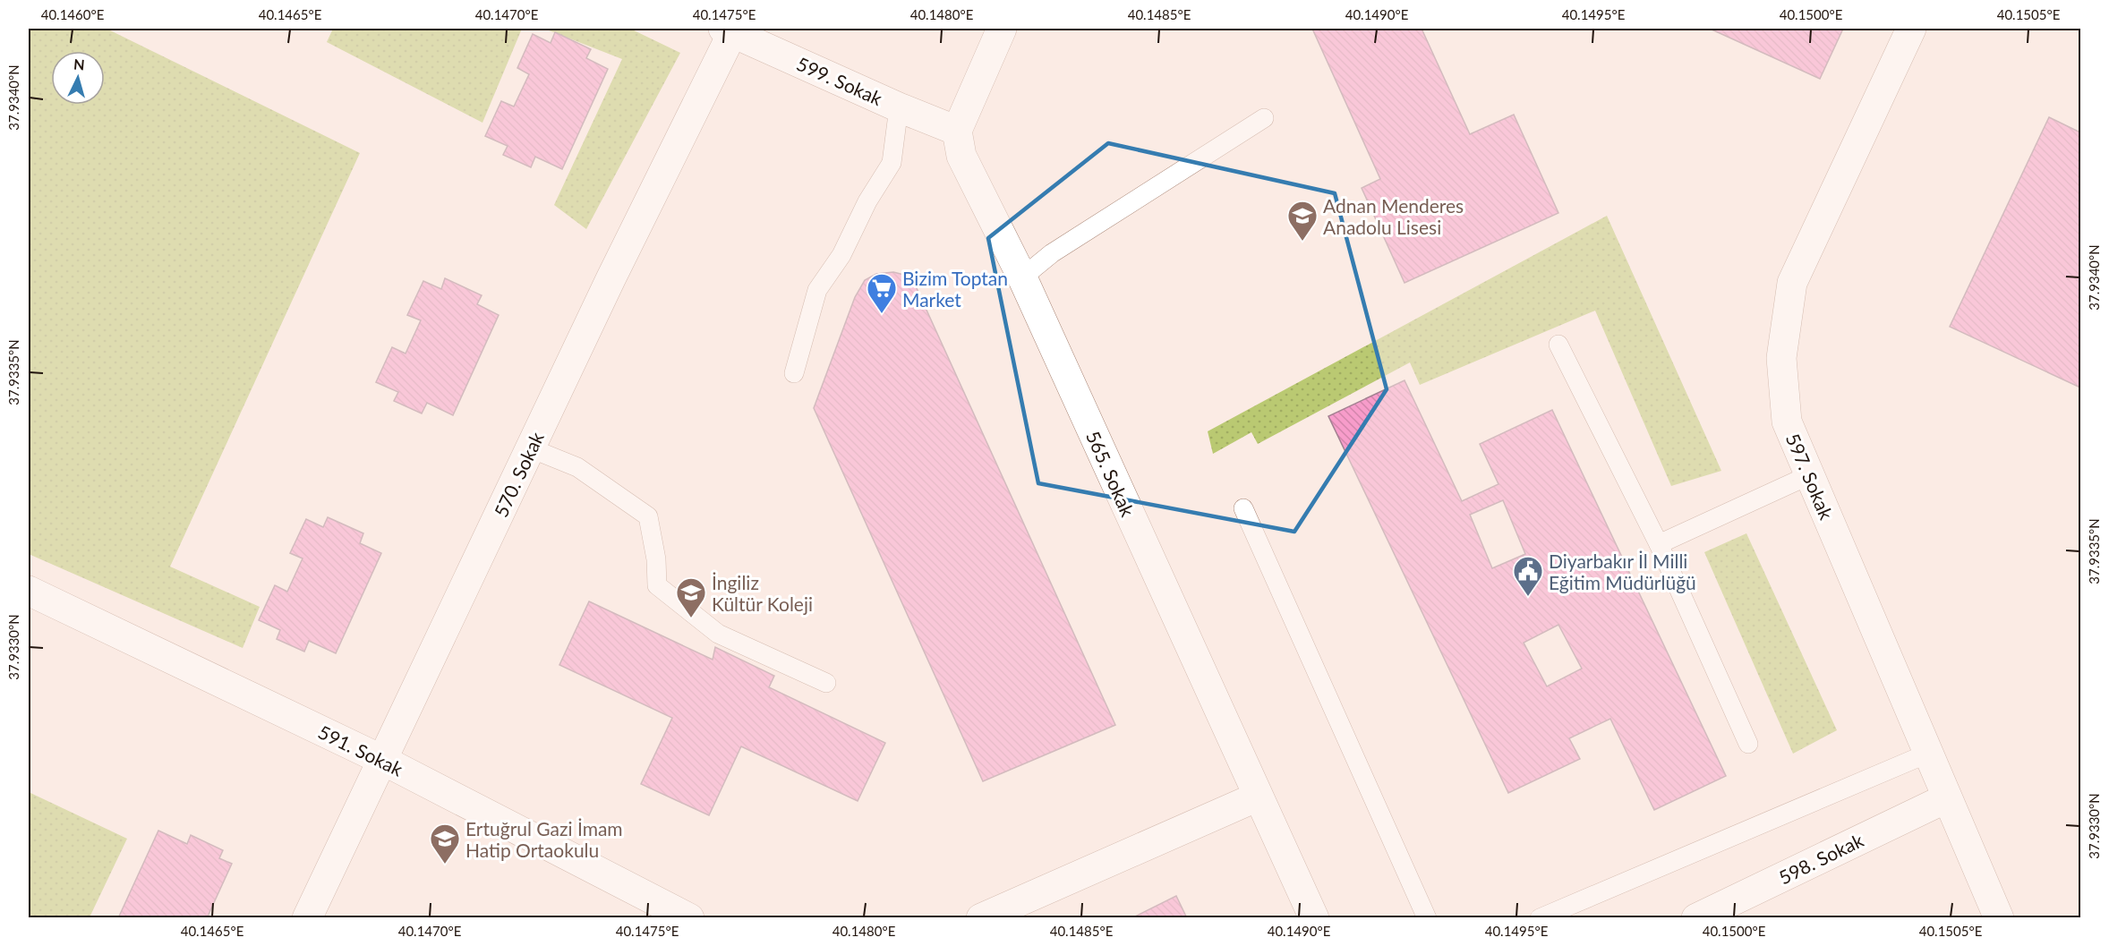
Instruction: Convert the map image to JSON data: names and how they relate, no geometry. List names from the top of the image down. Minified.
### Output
{"streets":{"street":["599. Sokak","565. Sokak","570. Sokak","597. Sokak","591. Sokak","598. Sokak"]},"crossings":[["599. Sokak","565. Sokak"],["599. Sokak","570. Sokak"],["570. Sokak","591. Sokak"],["597. Sokak","598. Sokak"]],"places":{"school or university":["Adnan Menderes Anadolu Lisesi","İngiliz Kültür Koleji","Ertuğrul Gazi İmam Hatip Ortaokulu"],"supermarket":["Bizim Toptan Market"],"public building":["Diyarbakır İl Milli Eğitim Müdürlüğü"]},"north":"top","coordinates":["40.1460°E","40.1465°E","40.1470°E","40.1475°E","40.1480°E","40.1485°E","40.1490°E","40.1495°E","40.1500°E","40.1505°E","37.9340°N","37.9335°N","37.9330°N"]}
